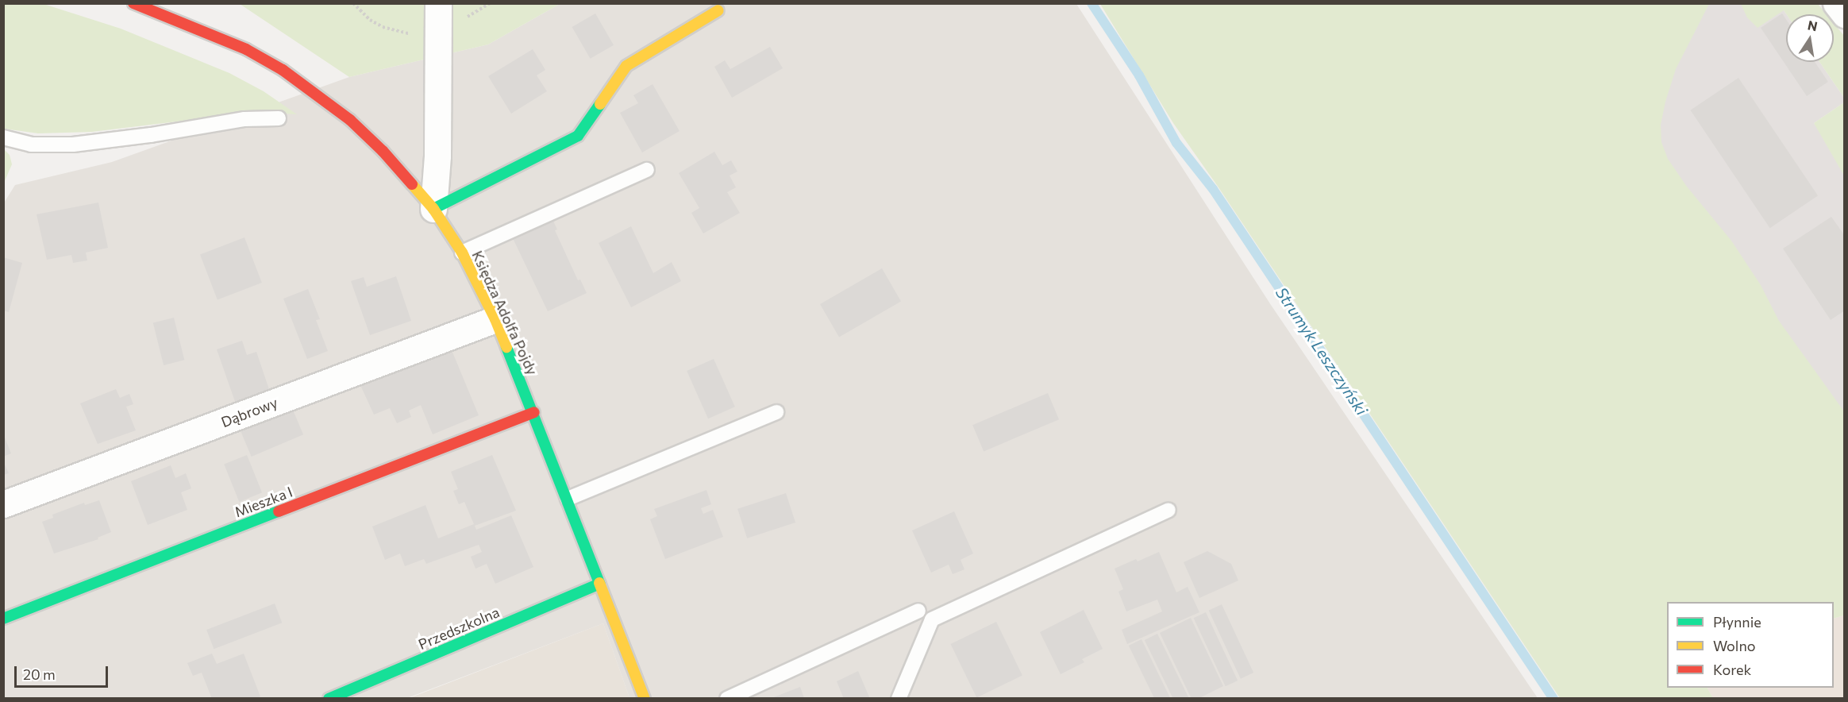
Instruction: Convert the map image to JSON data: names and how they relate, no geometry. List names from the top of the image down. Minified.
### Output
{"streets":{"street":["Księdza Adolfa Pojdy","Dąbrowy","Mieszka I","Przedszkolna"]},"crossings":[["Księdza Adolfa Pojdy","Dąbrowy"],["Księdza Adolfa Pojdy","Mieszka I"],["Księdza Adolfa Pojdy","Przedszkolna"]],"water":["Strumyk Leszczyński"],"legend":["Płynnie","Wolno","Korek"],"scale_bar":"20 m","north":"top"}
